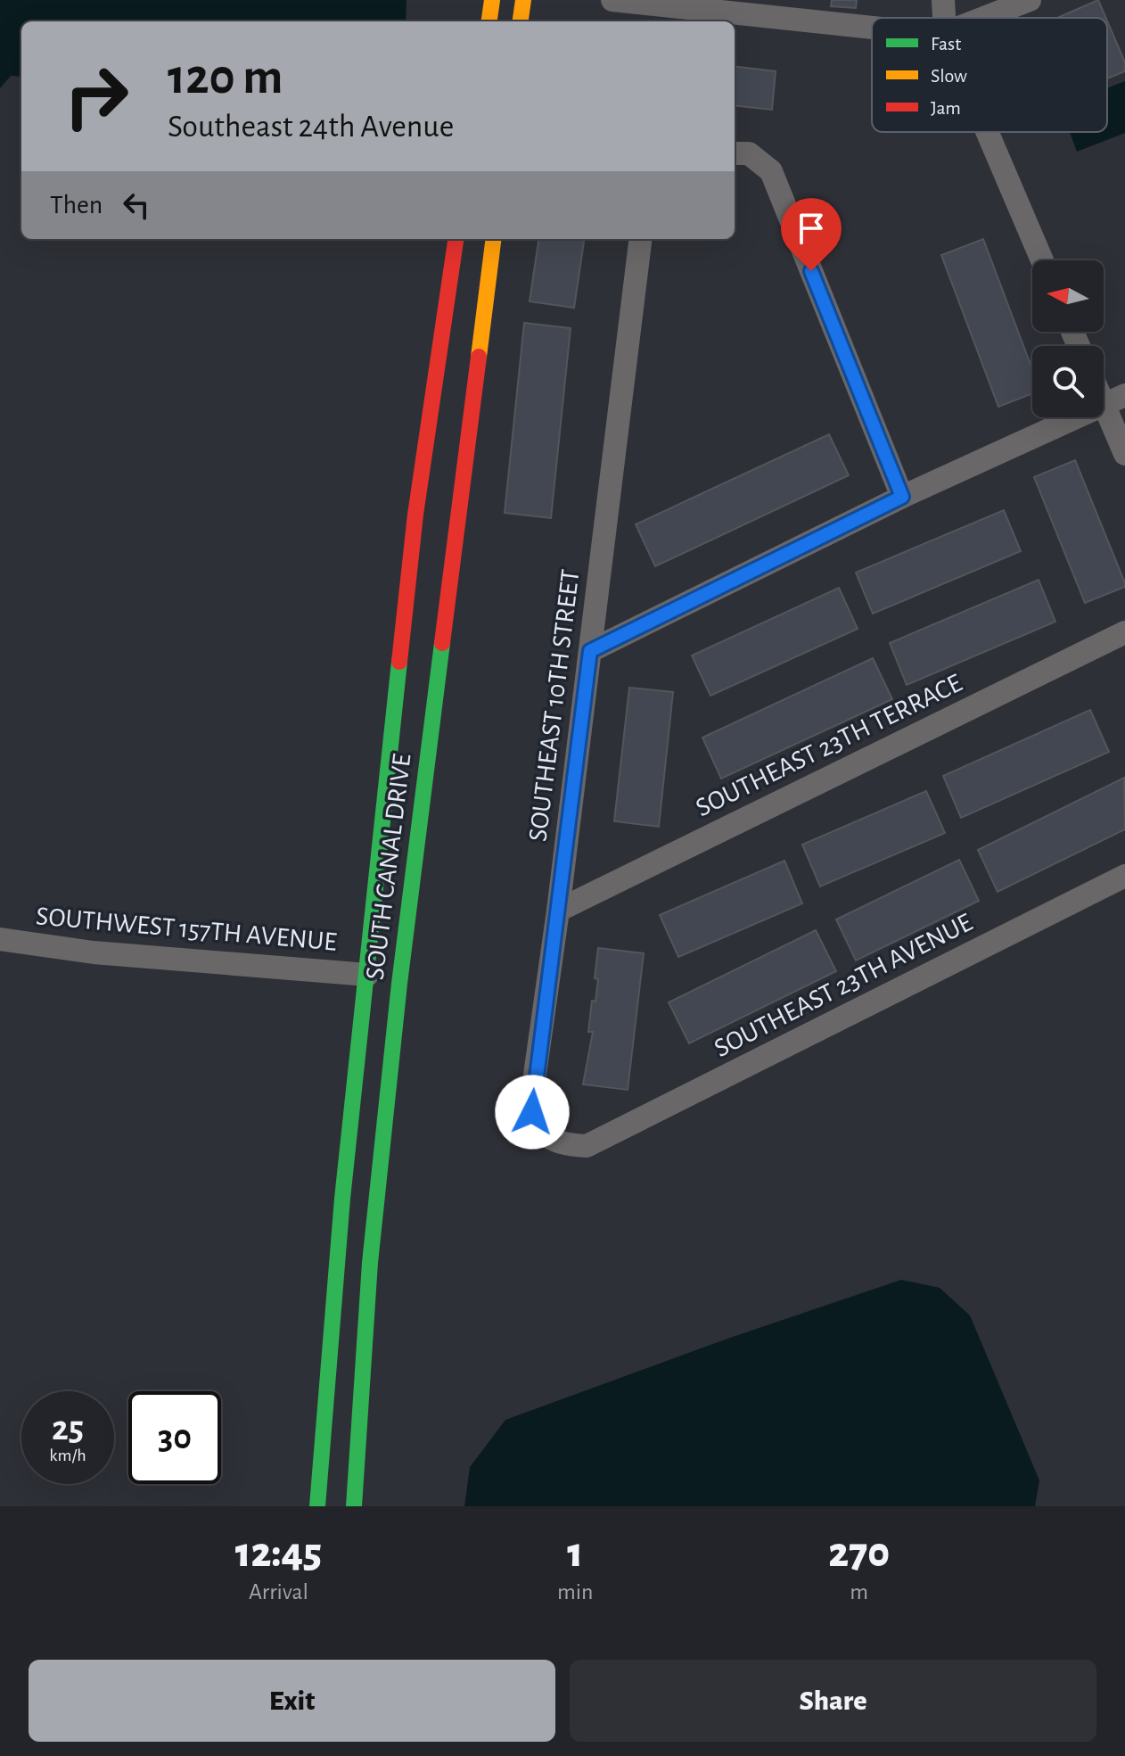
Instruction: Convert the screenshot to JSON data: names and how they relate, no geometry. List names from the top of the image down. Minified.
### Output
{"streets":{"street":["SOUTHEAST 10TH STREET","SOUTHEAST 23TH TERRACE","SOUTH CANAL DRIVE","SOUTHWEST 157TH AVENUE","SOUTHEAST 23TH AVENUE"]},"crossings":[["SOUTHEAST 10TH STREET","SOUTHEAST 23TH TERRACE"],["SOUTHEAST 10TH STREET","SOUTHEAST 23TH AVENUE"],["SOUTH CANAL DRIVE","SOUTHWEST 157TH AVENUE"]],"legend":["Fast","Slow","Jam"],"north":"left","page":{"turn":["120 m","Southeast 24th Avenue"],"then":"Then","speed":"25 km/h","limit":"30","eta":["12:45","Arrival","1","min","270","m"],"buttons":["Exit","Share"]}}
